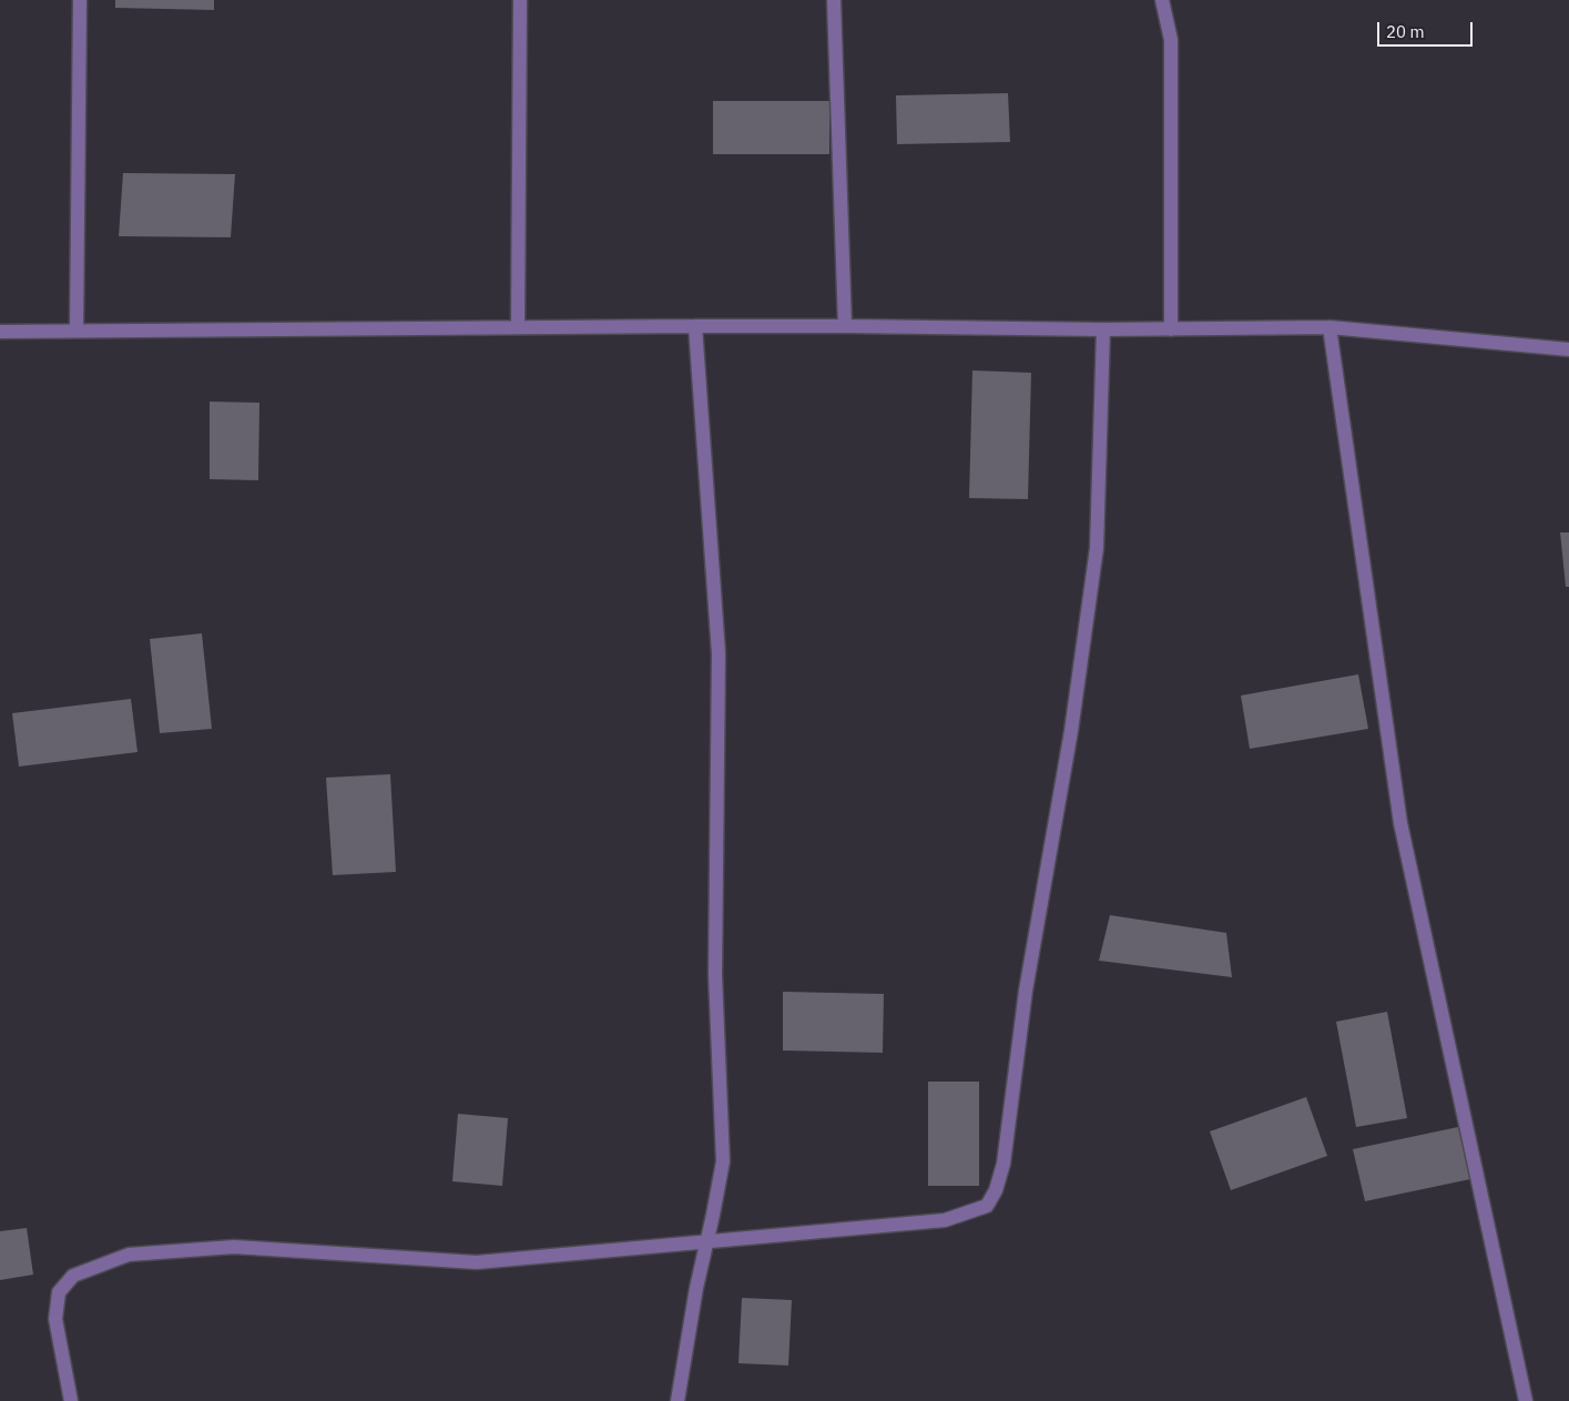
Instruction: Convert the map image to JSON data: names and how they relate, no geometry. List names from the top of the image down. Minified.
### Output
{"scale_bar":"20 m"}
